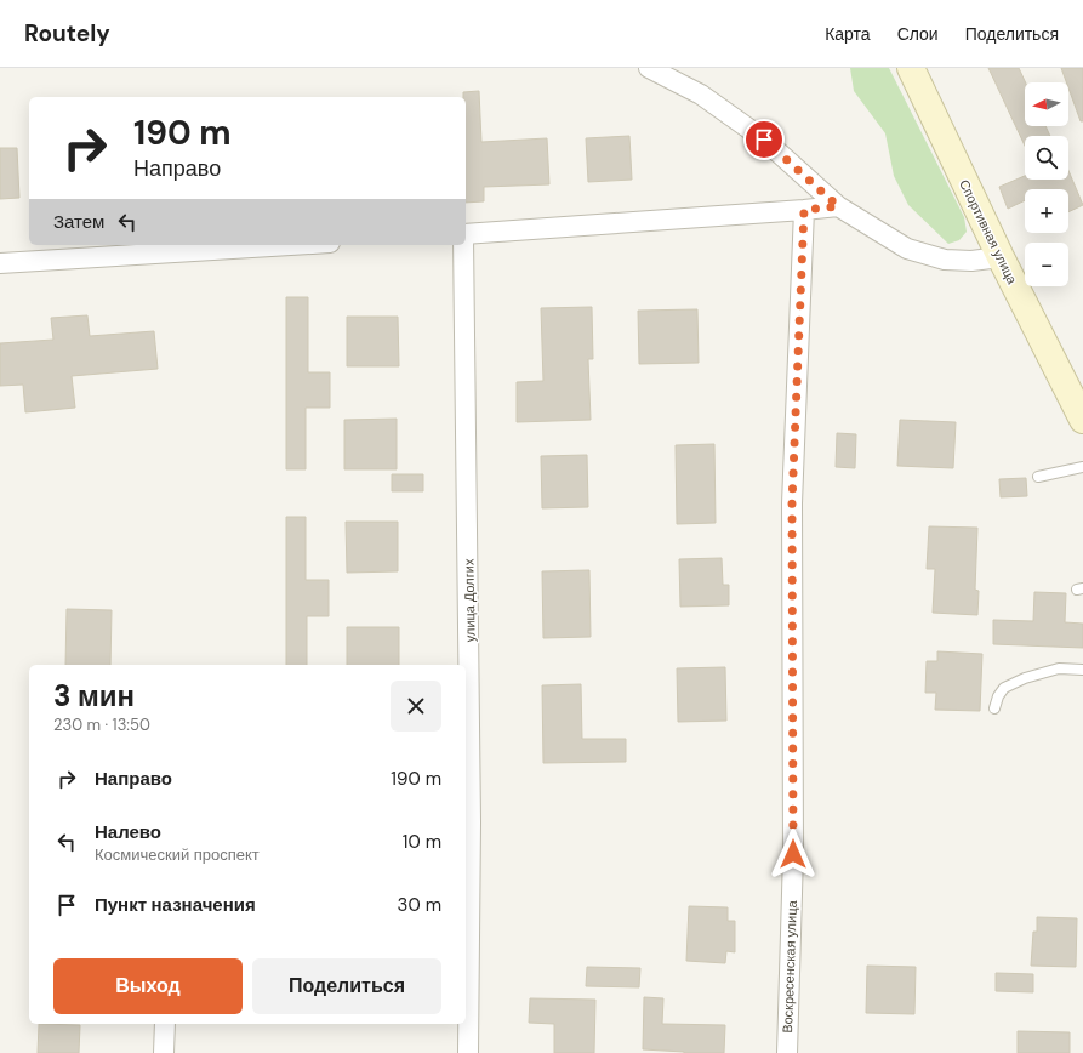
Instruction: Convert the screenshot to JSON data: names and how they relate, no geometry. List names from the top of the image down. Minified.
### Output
{"streets":{"street":["Спортивная улица","улица Долгих","Воскресенская улица"]},"north":"left","page":{"header":"Routely","nav":["Карта","Слои","Поделиться"],"map_buttons":["+","−"],"turn":["190 m","Направо"],"then":"Затем","heading":["3 мин","230 m · 13:50"],"list":[{"name":"Направо","value":"190 m"},{"name":"Налево","note":"Космический проспект","value":"10 m"},{"name":"Пункт назначения","value":"30 m"}],"buttons":["Выход","Поделиться"]}}
